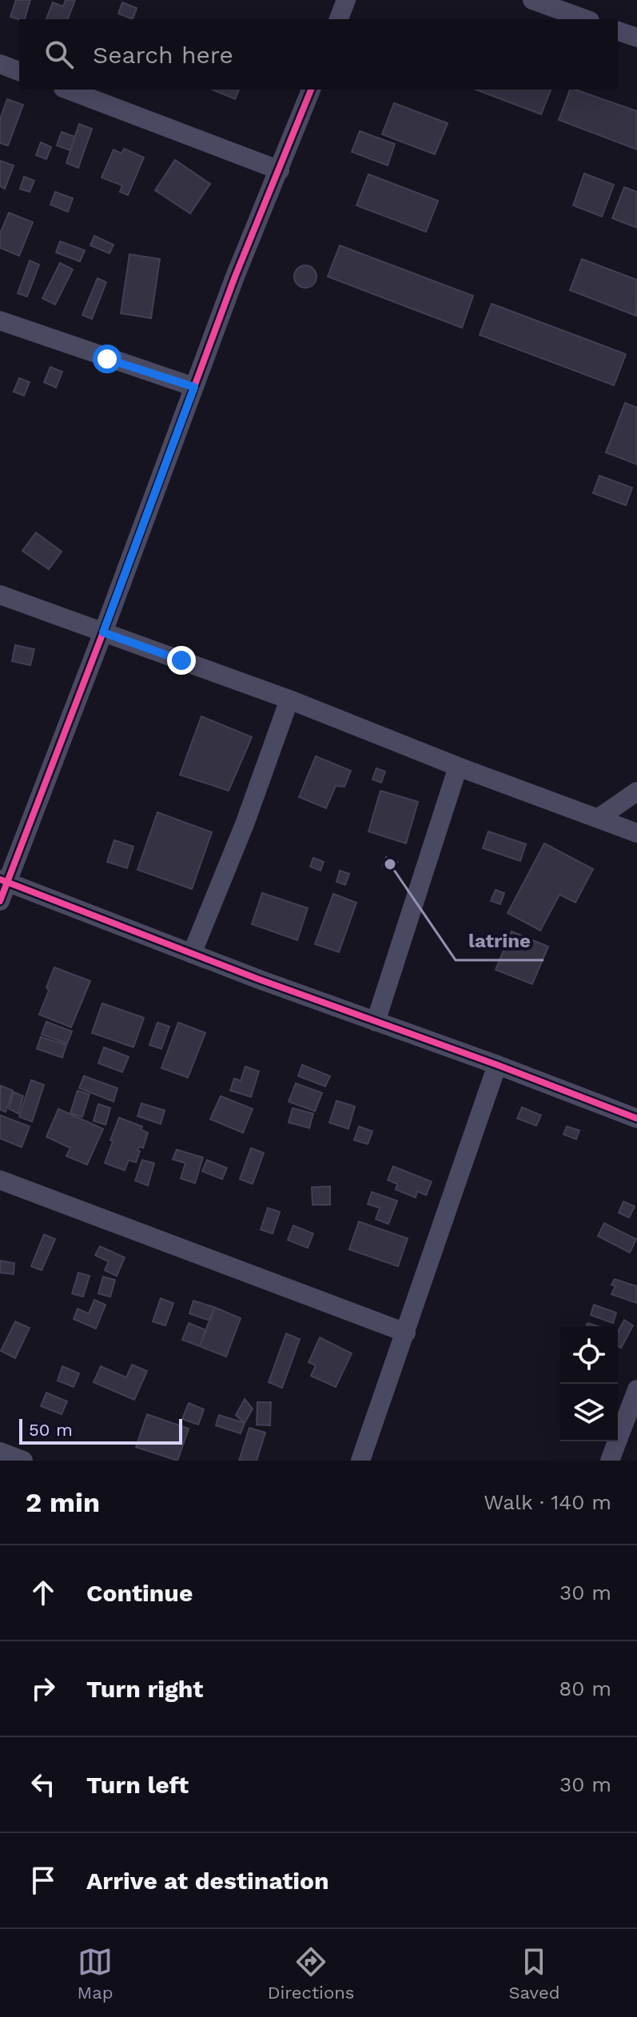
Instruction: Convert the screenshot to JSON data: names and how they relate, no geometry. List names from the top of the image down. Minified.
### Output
{"places":["latrine"],"scale_bar":"50 m","page":{"search":"Search here","scale":"50 m","heading":["2 min","Walk · 140 m"],"list":[["Continue","30 m"],["Turn right","80 m"],["Turn left","30 m"],"Arrive at destination"],"nav":["Map","Directions","Saved"]}}
